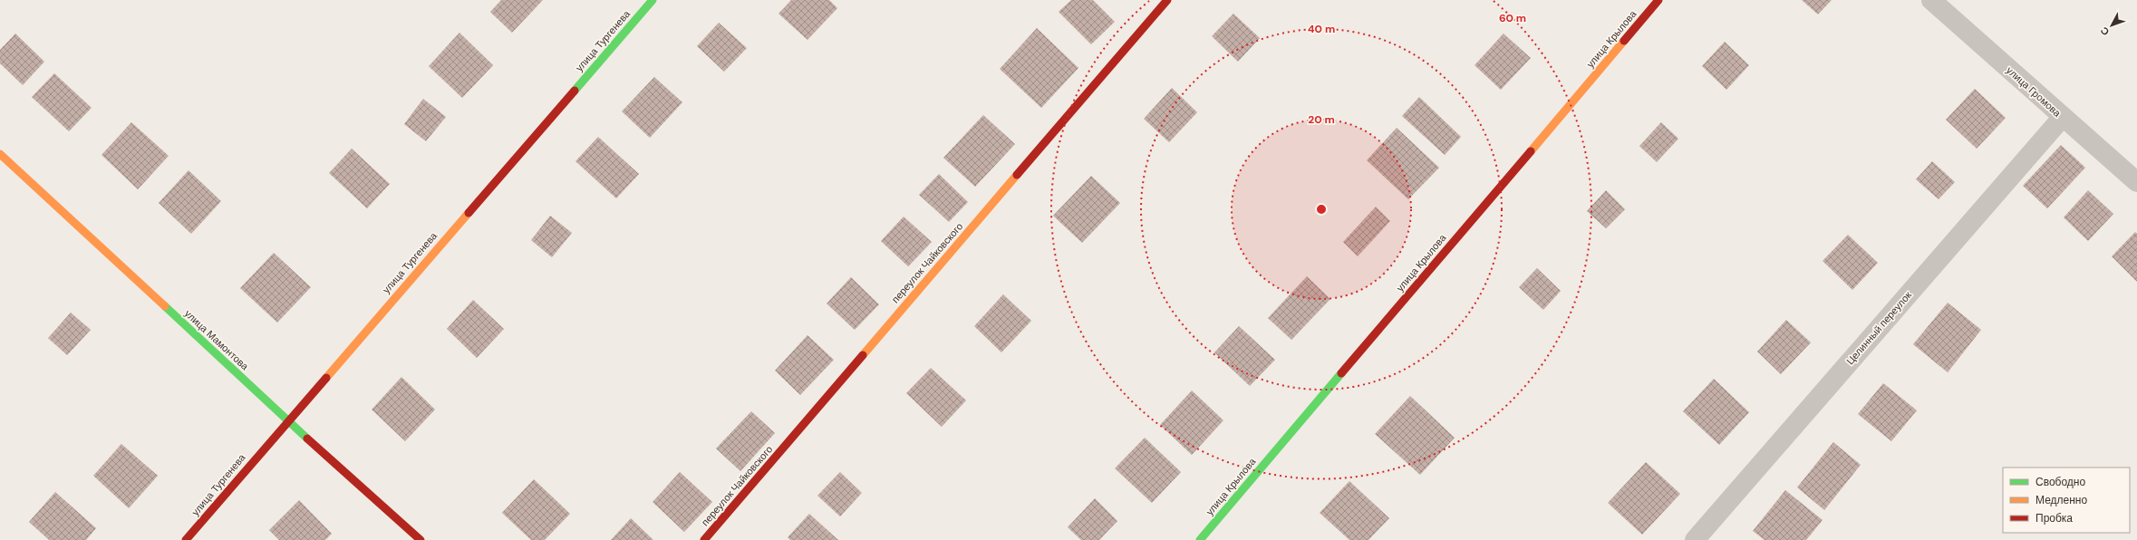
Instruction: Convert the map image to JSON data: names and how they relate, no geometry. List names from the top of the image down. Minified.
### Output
{"streets":{"street":["улица Крылова","улица Тургенева","улица Громова","переулок Чайковского","Целинный переулок","улица Мамонтова"]},"crossings":[["улица Тургенева","улица Мамонтова"],["улица Громова","Целинный переулок"]],"legend":["Свободно","Медленно","Пробка"],"north":"bottom left","rings":["60 m","40 m","20 m"]}
